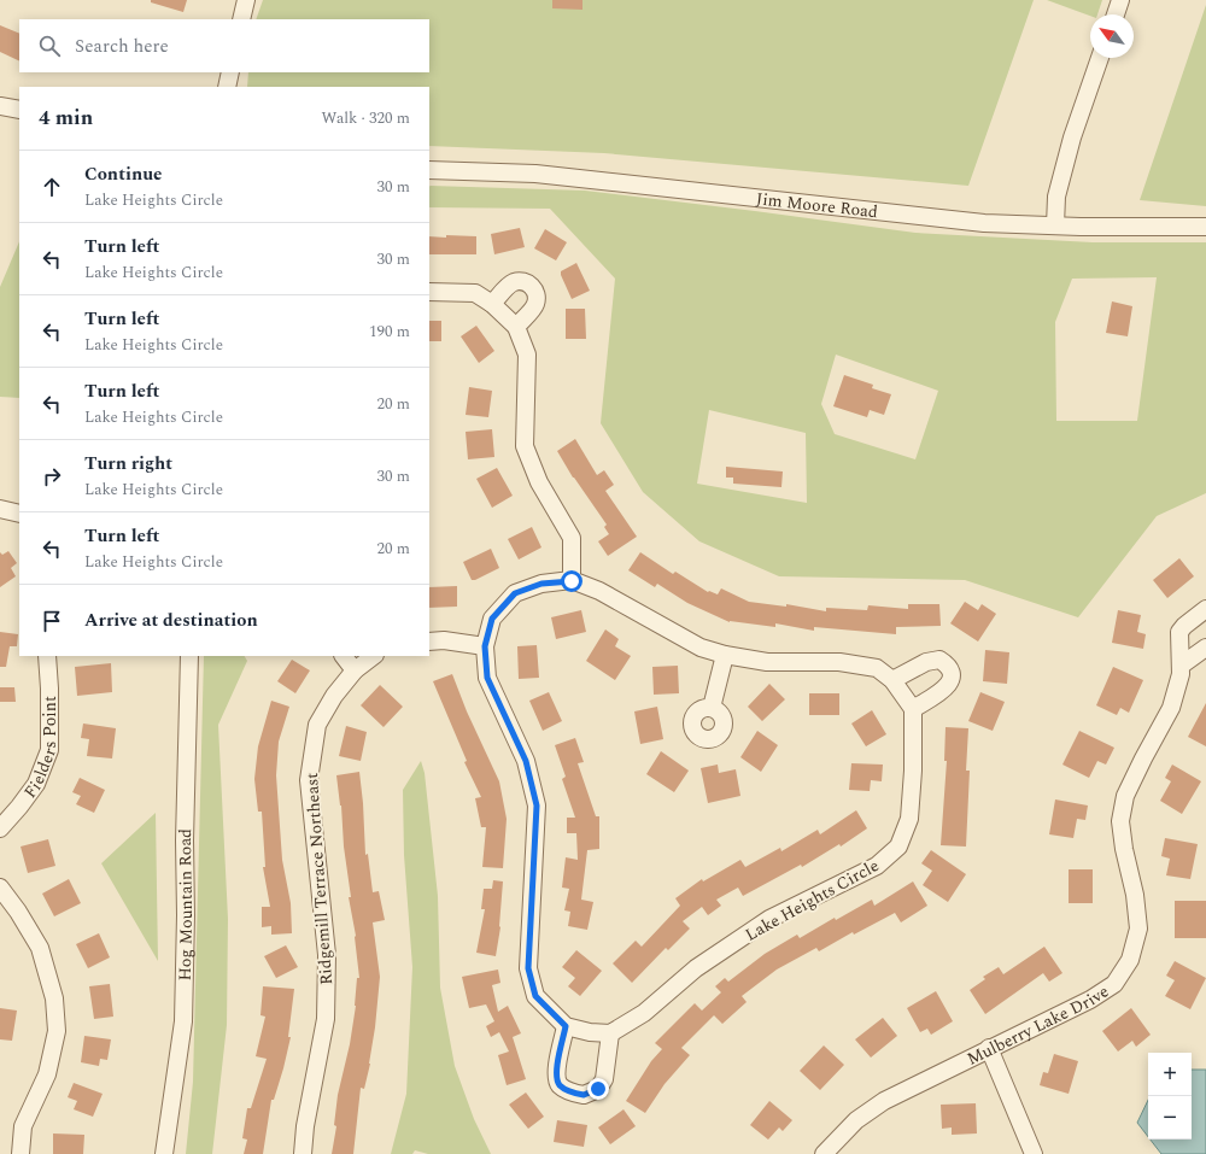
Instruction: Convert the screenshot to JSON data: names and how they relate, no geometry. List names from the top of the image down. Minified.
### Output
{"streets":{"street":["Jim Moore Road","Fielders Point","Ridgemill Terrace Northeast","Lake Heights Circle","Hog Mountain Road","Mulberry Lake Drive"]},"north":"top left","page":{"search":"Search here","heading":["4 min","Walk · 320 m"],"list":[["Continue","Lake Heights Circle","30 m"],["Turn left","Lake Heights Circle","30 m"],["Turn left","Lake Heights Circle","190 m"],["Turn left","Lake Heights Circle","20 m"],["Turn right","Lake Heights Circle","30 m"],["Turn left","Lake Heights Circle","20 m"],"Arrive at destination"],"map_buttons":["+","−"]}}
